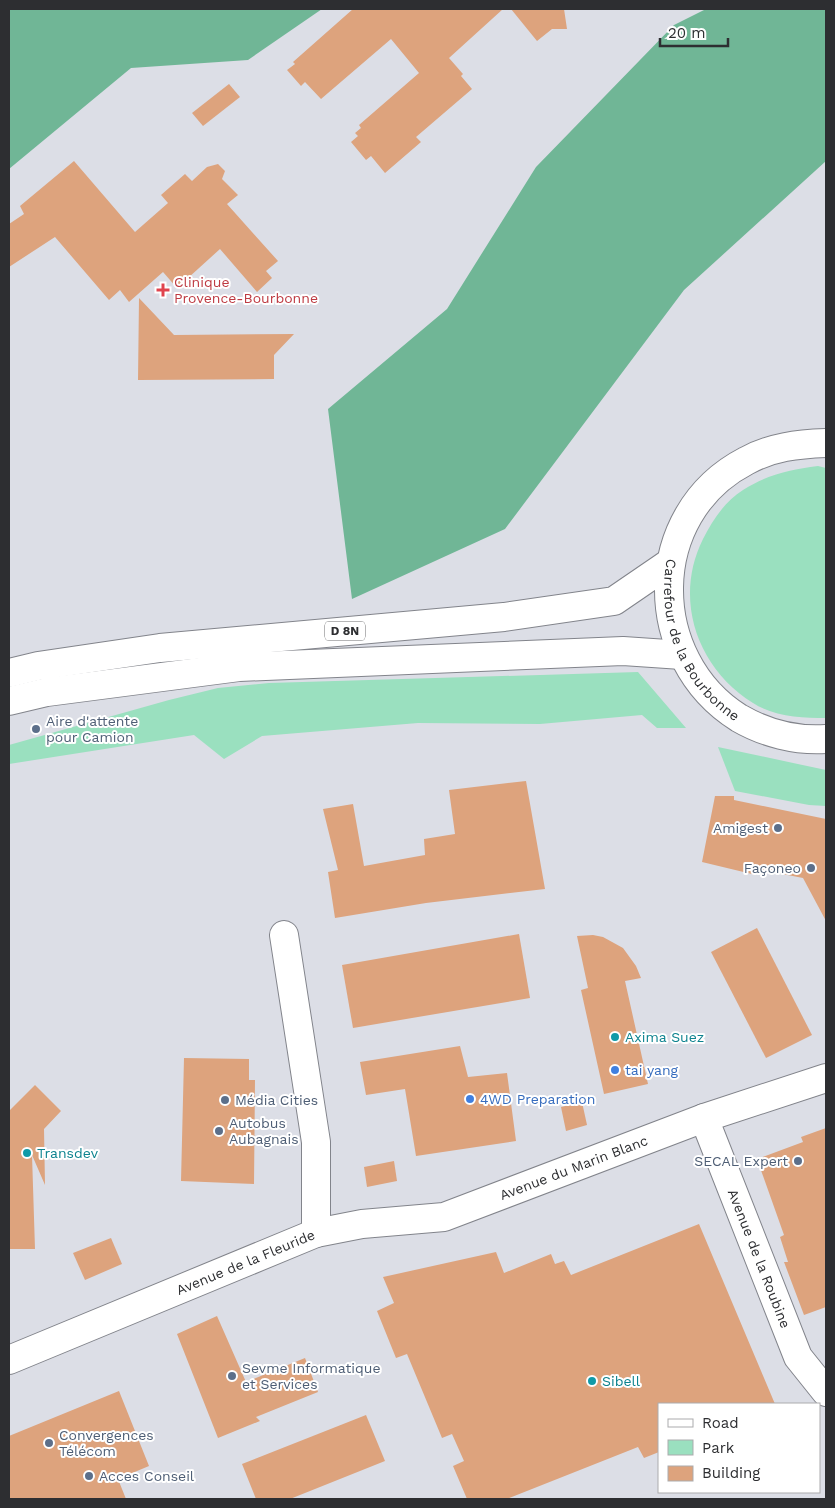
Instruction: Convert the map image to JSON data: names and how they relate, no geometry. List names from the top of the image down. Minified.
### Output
{"streets":{"main road":["D 8N","Carrefour de la Bourbonne","Avenue du Marin Blanc","Avenue de la Roubine","Avenue de la Fleuride"]},"crossings":[["D 8N","Carrefour de la Bourbonne"],["Avenue du Marin Blanc","Avenue de la Roubine"],["Avenue du Marin Blanc","Avenue de la Fleuride"]],"places":{"health":["Clinique Provence-Bourbonne"],"other":["Aire d'attente pour Camion","Amigest","Façoneo","Axima Suez","tai yang","4WD Preparation","Média Cities","Autobus Aubagnais","Transdev","SECAL Expert","Sevme Informatique et Services","Sibell","Convergences Télécom","Acces Conseil"]},"legend":["Road","Park","Building"],"scale_bar":"20 m"}
